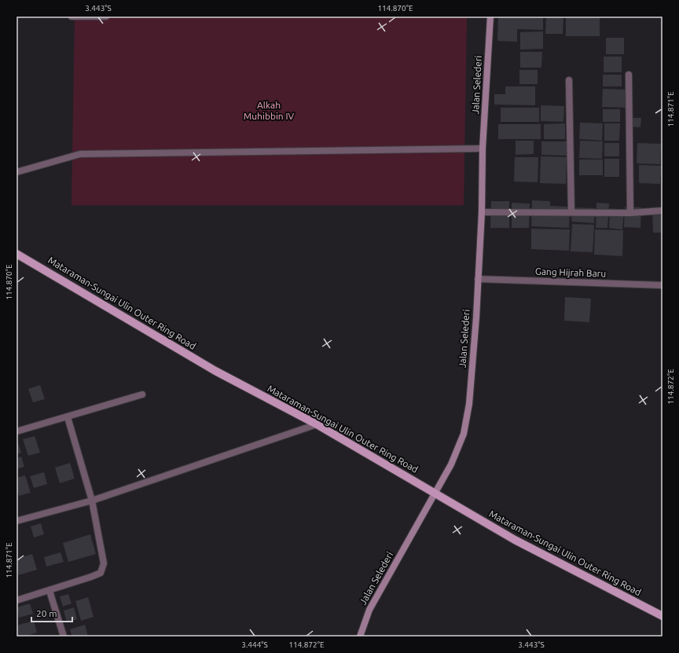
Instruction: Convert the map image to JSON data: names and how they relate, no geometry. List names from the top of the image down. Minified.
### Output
{"streets":{"main road":["Mataraman-Sungai Ulin Outer Ring Road"],"street":["Jalan Selederi","Gang Hijrah Baru"]},"crossings":[["Jalan Selederi","Gang Hijrah Baru"],["Jalan Selederi","Mataraman-Sungai Ulin Outer Ring Road"]],"parks":["Alkah Muhibbin IV"],"scale_bar":"20 m","coordinates":["3.443°S","114.870°E","114.871°E","114.872°E","3.444°S"]}
